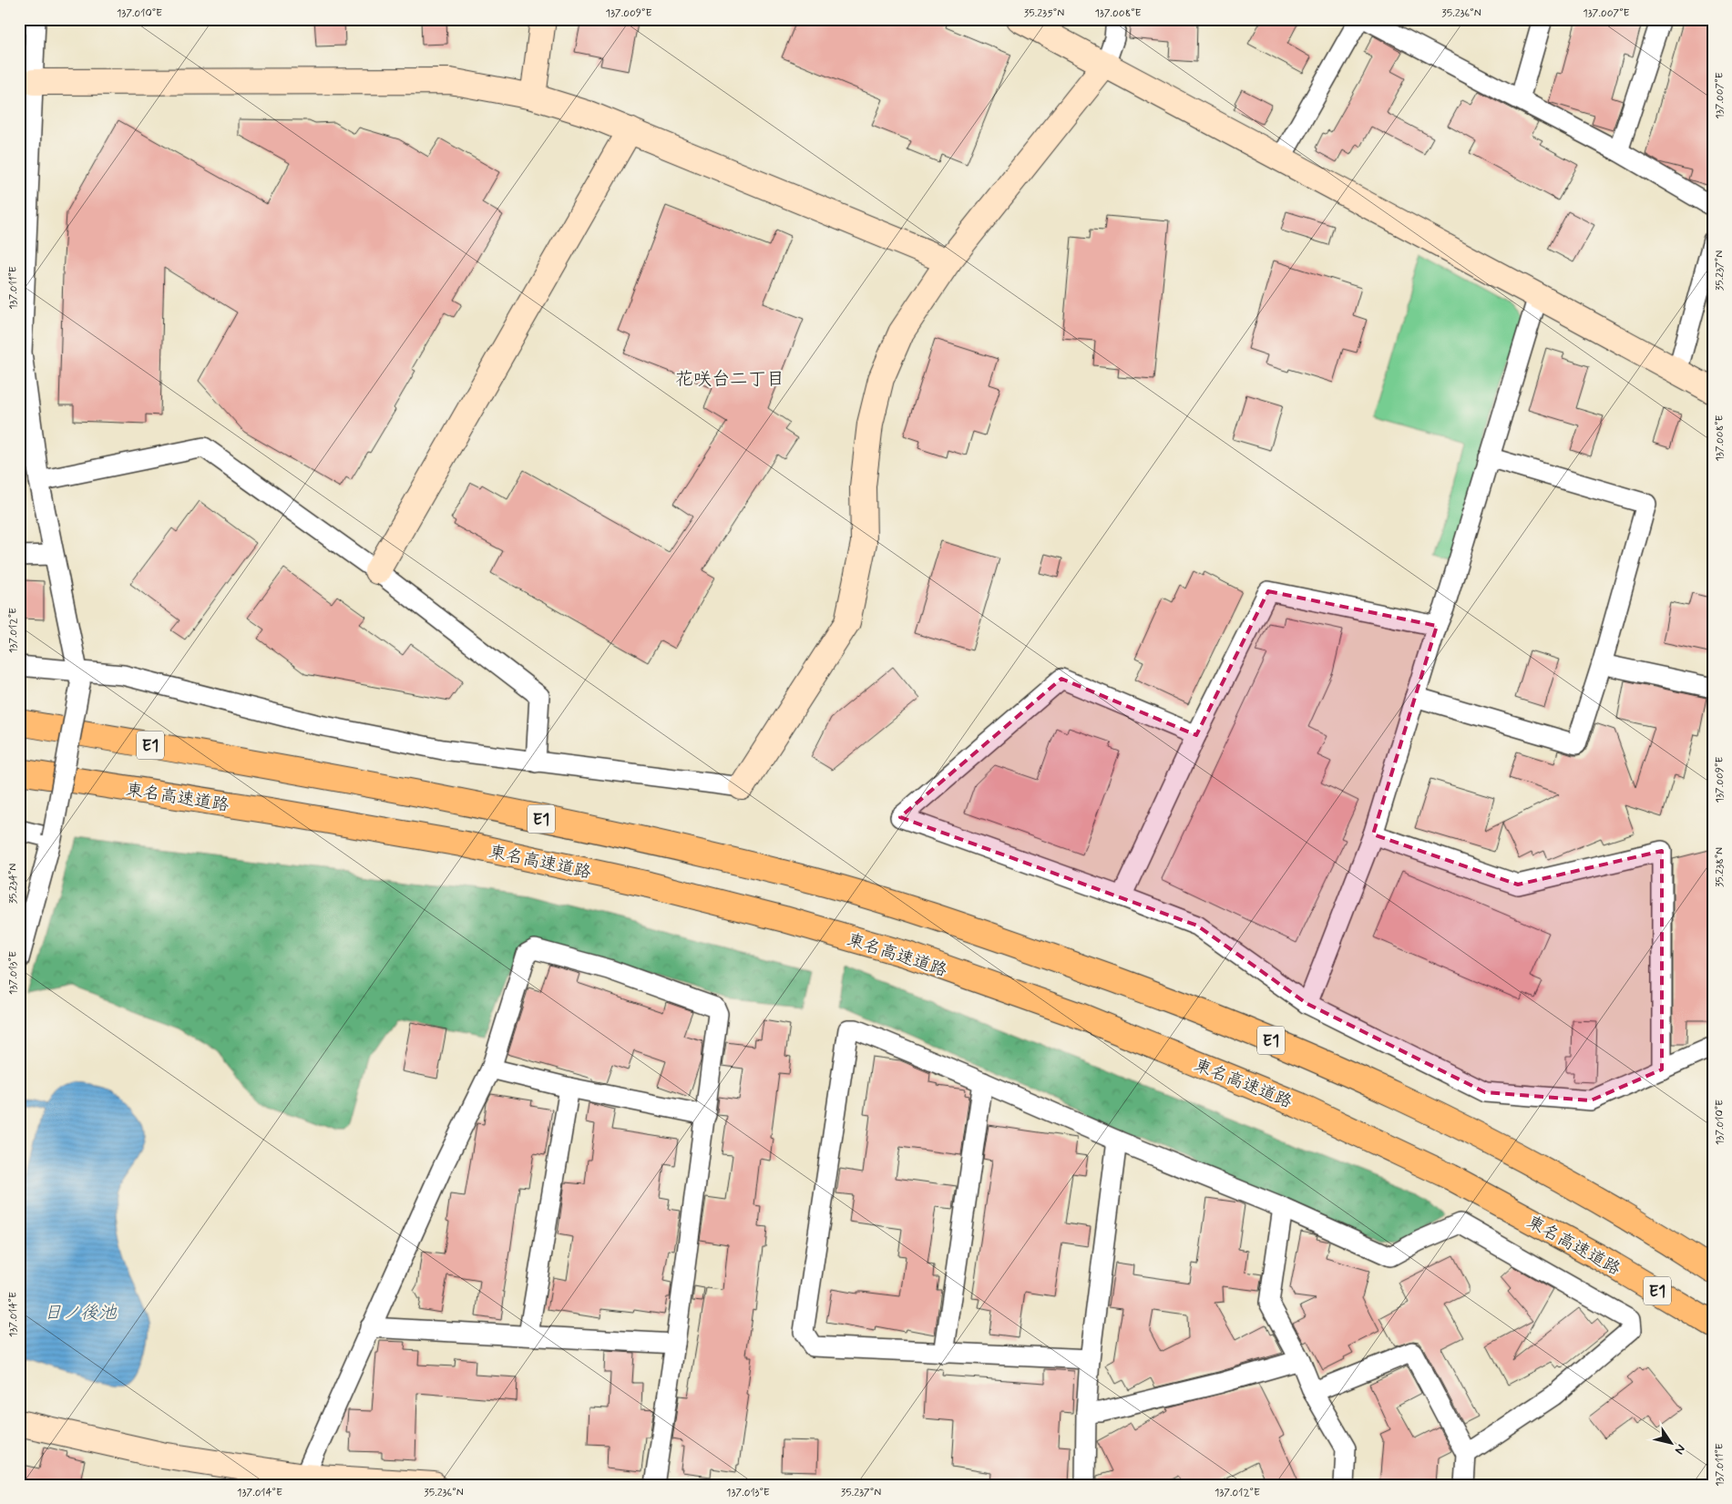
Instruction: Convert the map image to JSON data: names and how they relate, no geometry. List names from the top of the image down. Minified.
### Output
{"streets":{"highway":["E1","東名高速道路"]},"districts":["花咲台二丁目"],"water":["日ノ後池"],"north":"bottom right","coordinates":["137.010°E","137.009°E","35.235°N","137.008°E","35.236°N","137.007°E","35.237°N","137.011°E","137.012°E","35.238°N","35.234°N","137.013°E","137.014°E"]}
